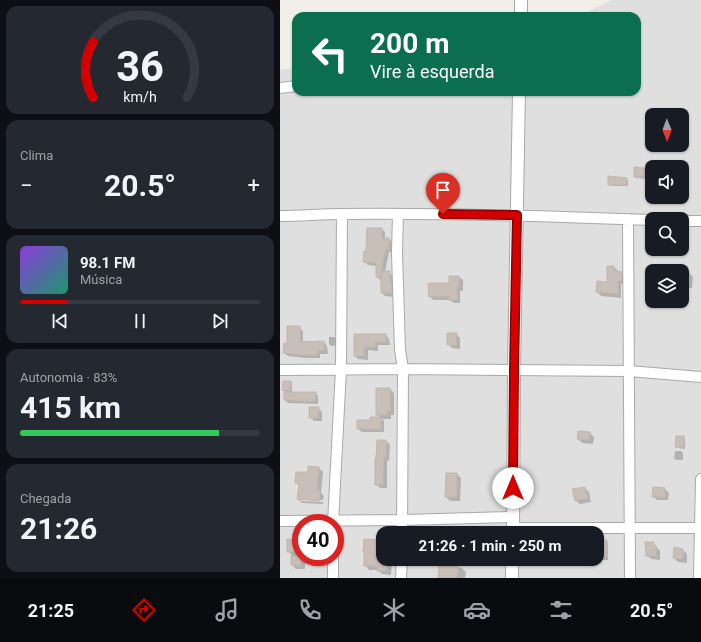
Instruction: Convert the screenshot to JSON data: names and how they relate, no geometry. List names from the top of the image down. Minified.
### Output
{"north":"bottom","page":{"turn":["200 m","Vire à esquerda"],"tile":["Clima",["Autonomia · 83%","415 km"],["Chegada","21:26"]],"heat":["−","20.5°","+"],"song":["98.1 FM","Música"],"limit":"40","trip":"21:26 · 1 min · 250 m","tabs":["21:25","20.5°"],"gauge":["36","km/h"]}}
